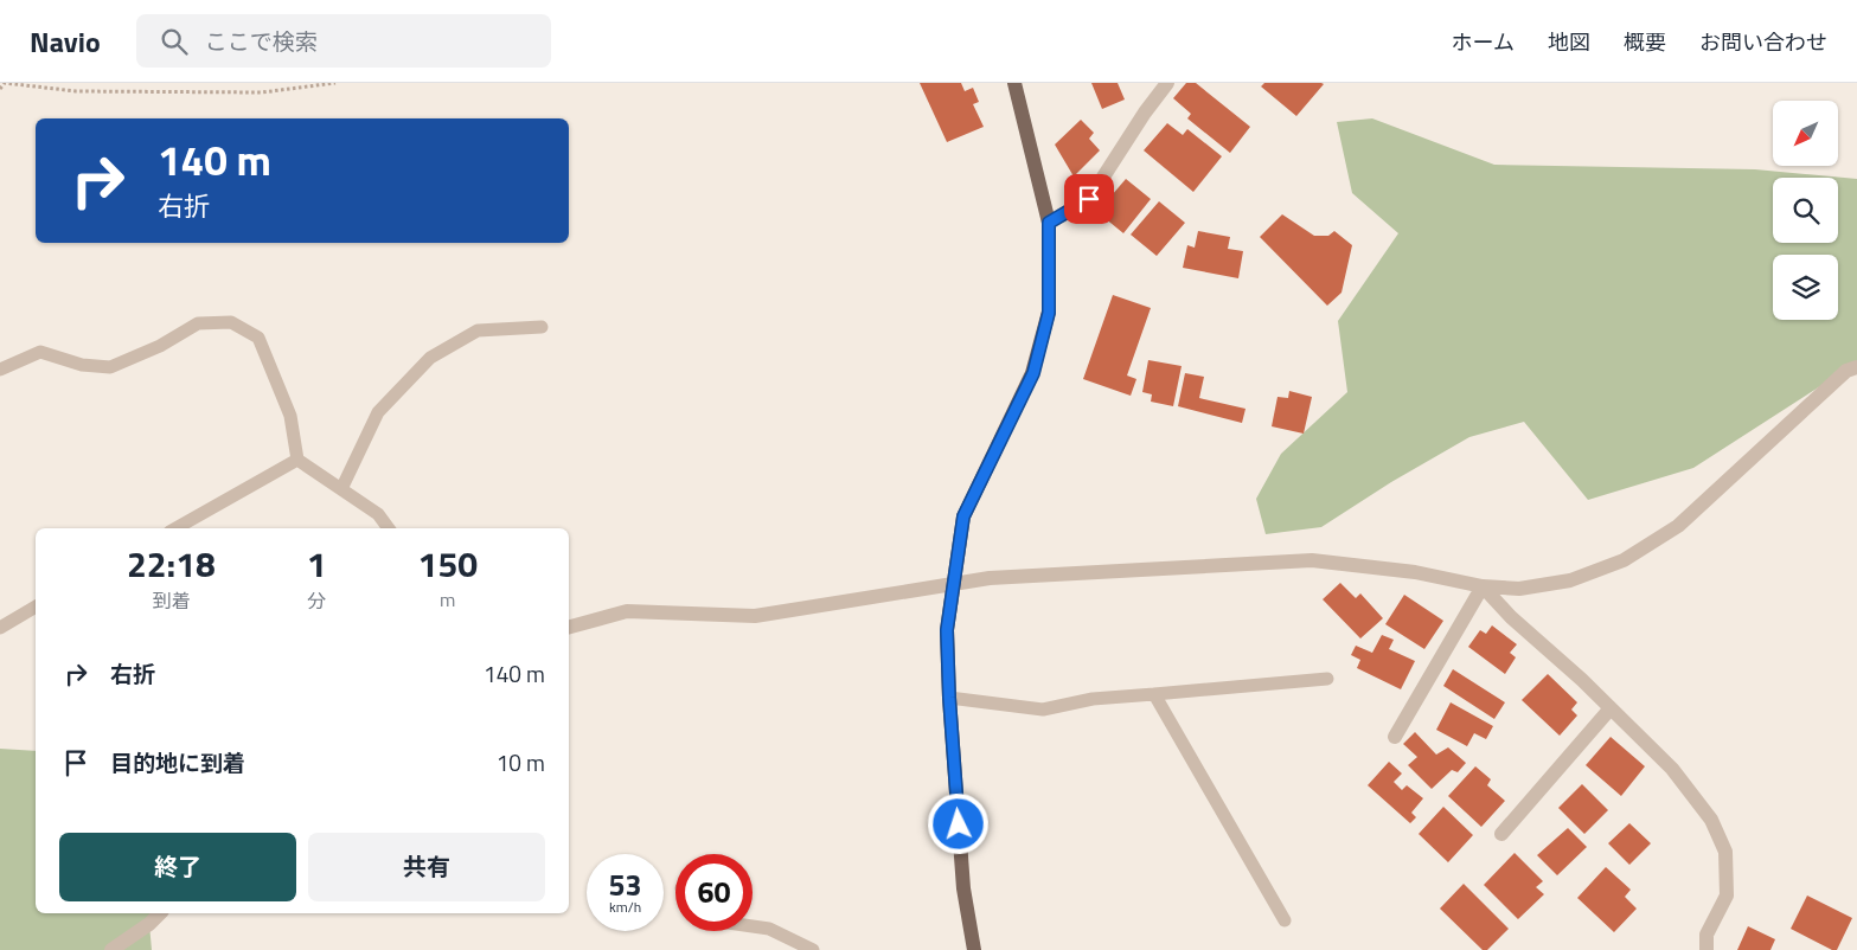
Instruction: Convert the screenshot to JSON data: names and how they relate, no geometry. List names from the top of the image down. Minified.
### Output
{"north":"bottom left","page":{"header":"Navio","search":"ここで検索","nav":["ホーム","地図","概要","お問い合わせ"],"turn":["140 m","右折"],"eta":["22:18","到着","1","分","150","m"],"list":[{"name":"右折","value":"140 m"},{"name":"目的地に到着","value":"10 m"}],"buttons":["終了","共有"],"speed":"53 km/h","limit":"60"}}
